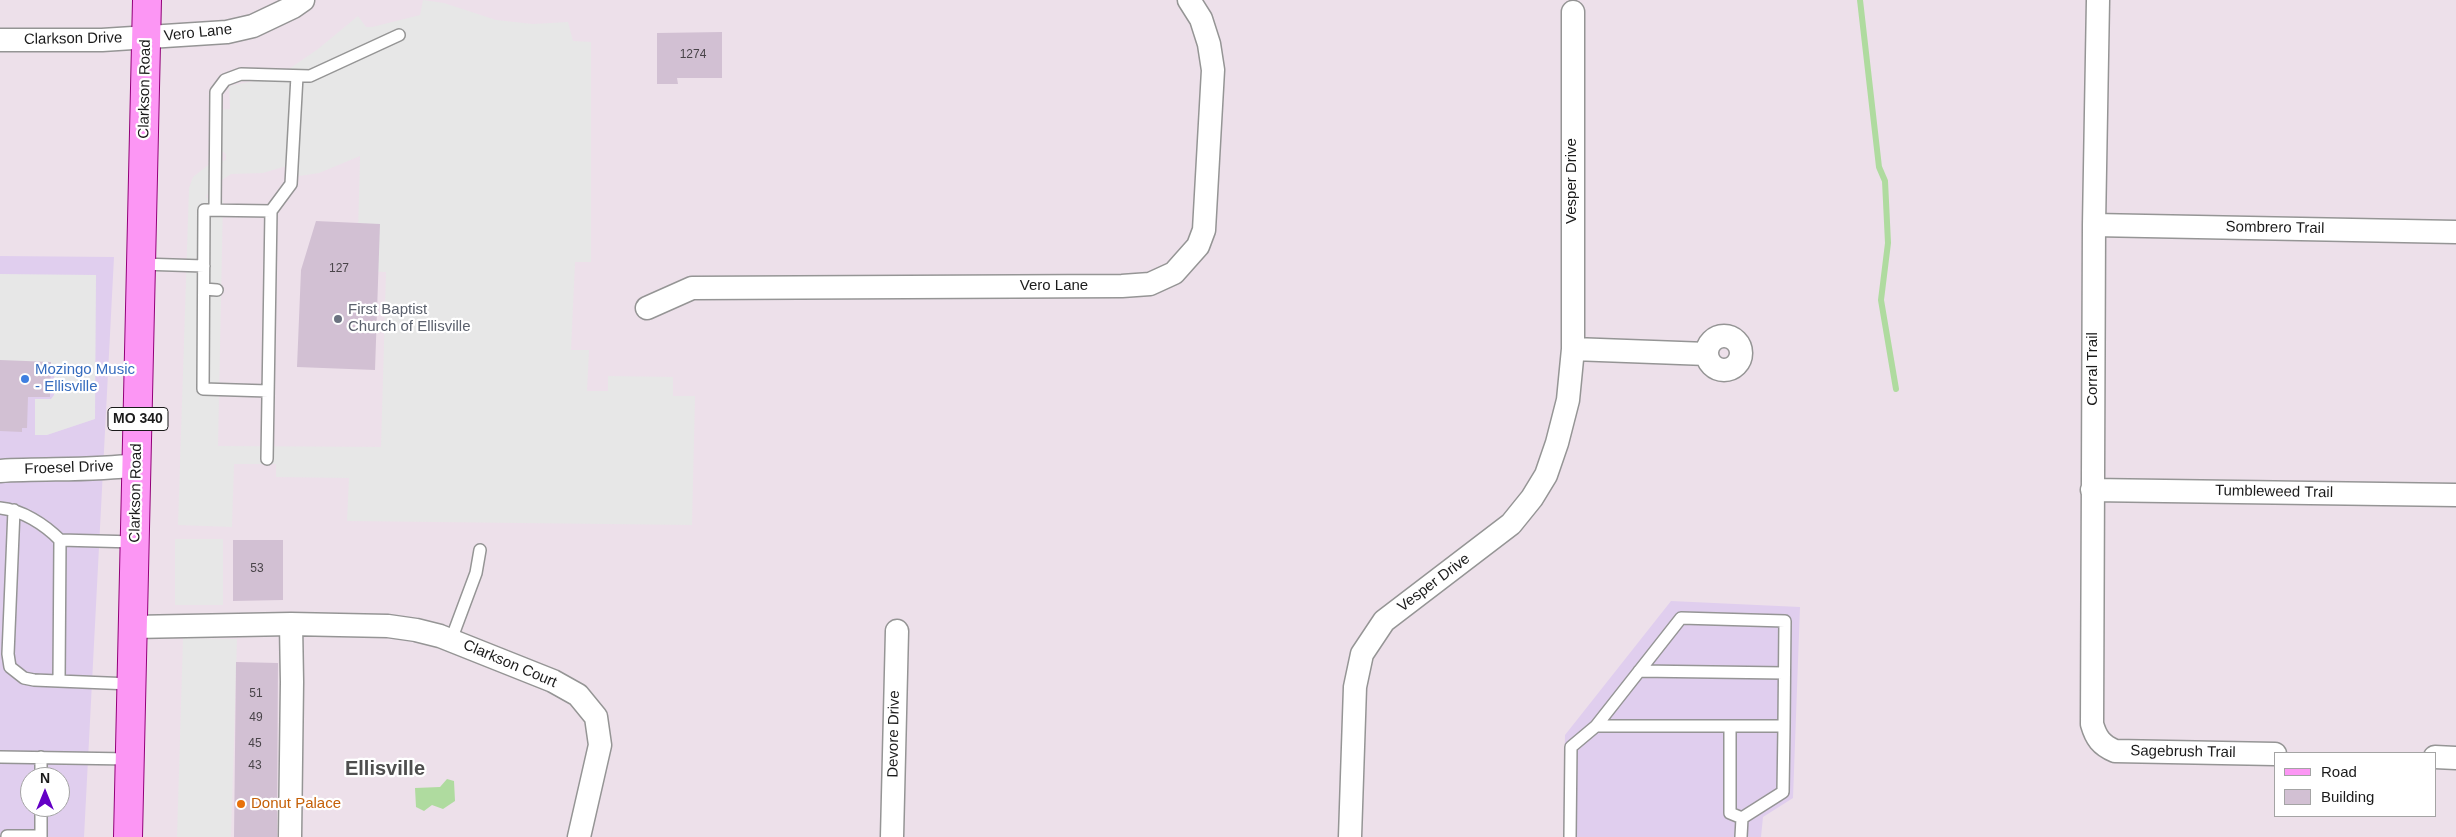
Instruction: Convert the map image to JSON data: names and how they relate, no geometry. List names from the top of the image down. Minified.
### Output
{"streets":{"main road":["Clarkson Road","MO 340"],"street":["Vero Lane","Clarkson Drive","Vesper Drive","Sombrero Trail","Corral Trail","Froesel Drive","Tumbleweed Trail","Clarkson Court","Devore Drive","Sagebrush Trail"]},"crossings":[["Vero Lane","Clarkson Drive"],["Vero Lane","Clarkson Road"],["Clarkson Drive","Clarkson Road"],["Clarkson Road","Froesel Drive"],["Clarkson Road","Clarkson Court"],["Sombrero Trail","Corral Trail"],["Corral Trail","Tumbleweed Trail"],["Corral Trail","Sagebrush Trail"]],"districts":["Ellisville"],"places":["First Baptist Church of Ellisville","Mozingo Music - Ellisville","Donut Palace"],"house_numbers":["1274","127","53","51","49","45","43"],"legend":["Road","Building"],"north":"top"}
